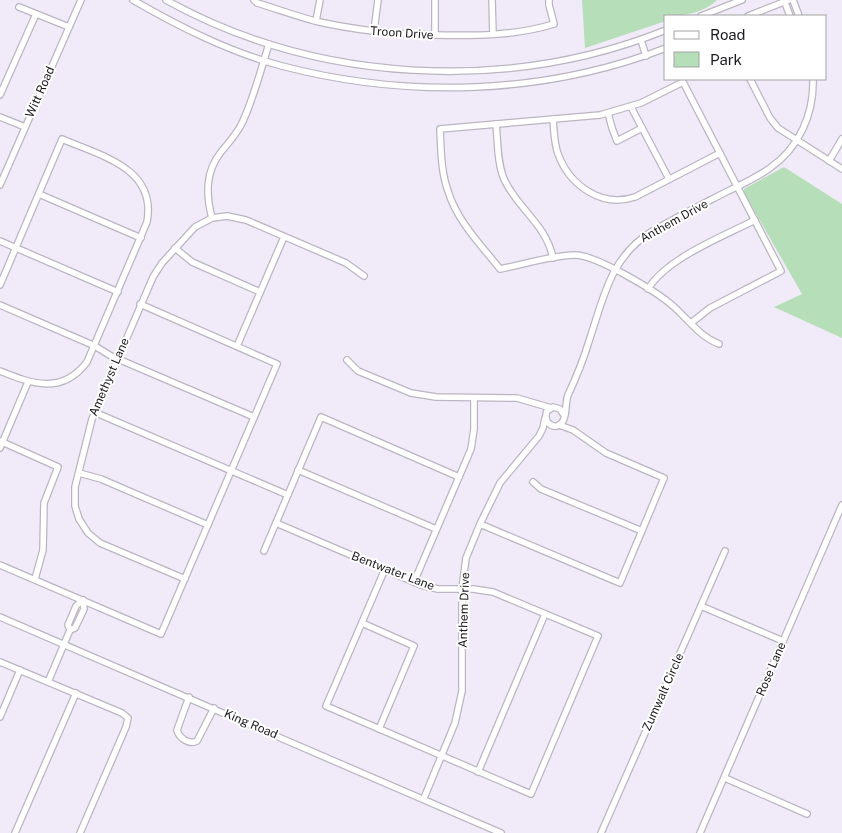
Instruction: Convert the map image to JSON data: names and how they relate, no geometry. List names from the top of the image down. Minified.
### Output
{"streets":{"street":["Troon Drive","Witt Road","Anthem Drive","Amethyst Lane","Bentwater Lane","Rose Lane","Zumwalt Circle","King Road"]},"crossings":[["Anthem Drive","Bentwater Lane"],["Anthem Drive","King Road"]],"legend":["Road","Park"]}
